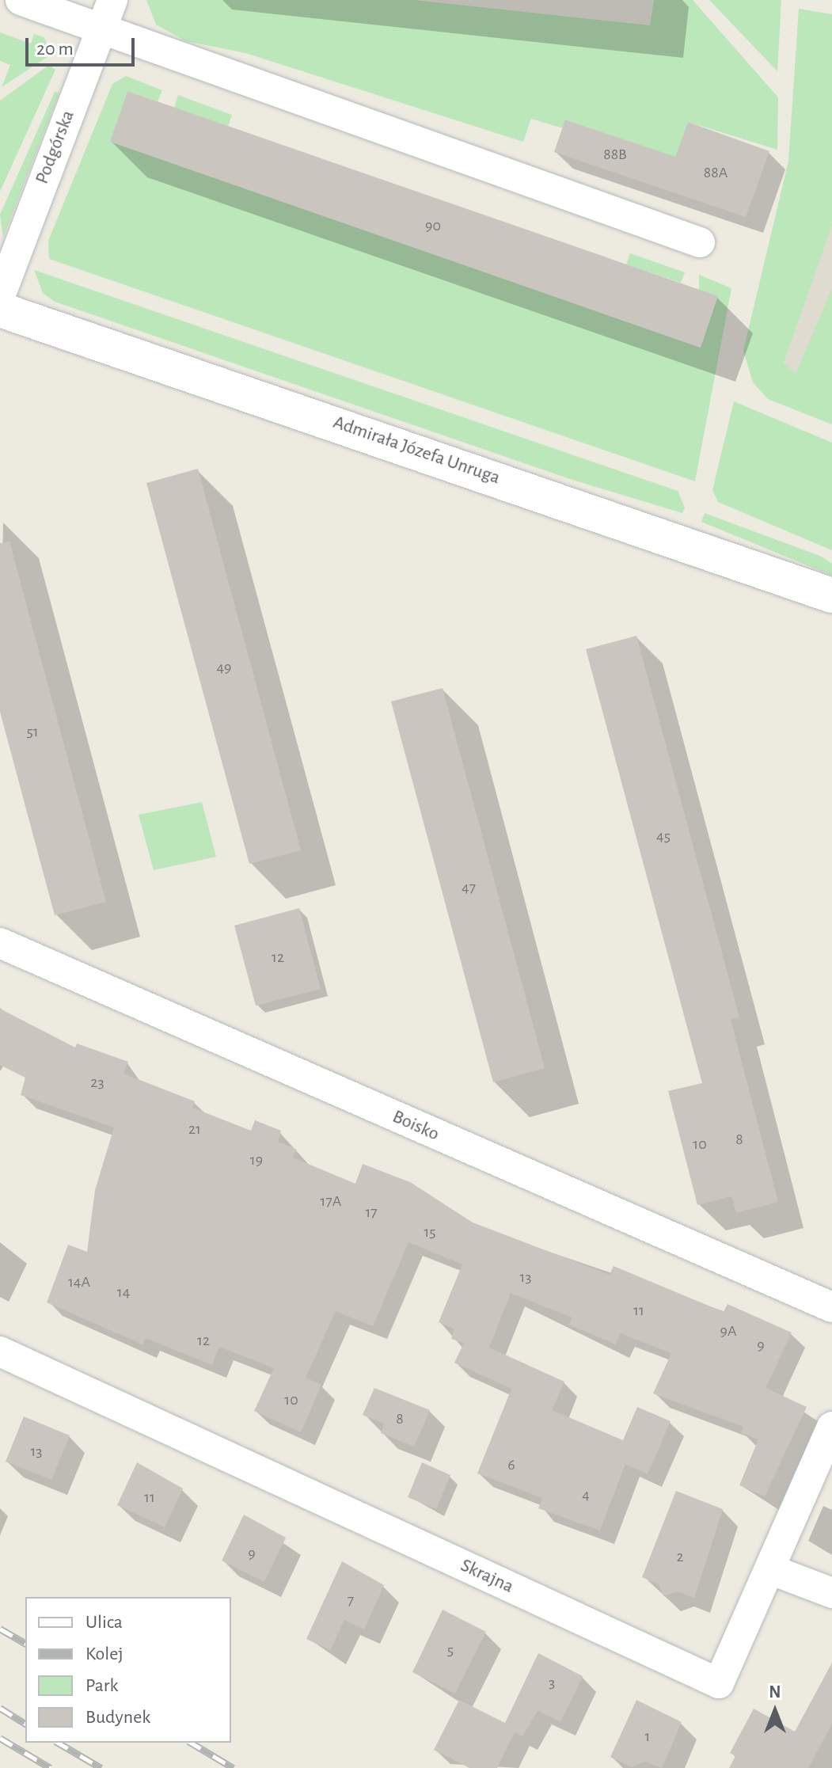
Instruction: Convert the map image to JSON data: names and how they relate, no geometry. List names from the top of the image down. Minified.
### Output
{"streets":{"street":["Podgórska","Admirała Józefa Unruga","Boisko","Skrajna"]},"house_numbers":["88B","88A","90","49","51","45","47","12","23","21","8","10","19","17A","17","15","13","14A","14","11","9A","12","9","10","8","13","6","4","11","9","2","7","5","3","1"],"legend":["Ulica","Kolej","Park","Budynek"],"scale_bar":"20 m","north":"top"}
